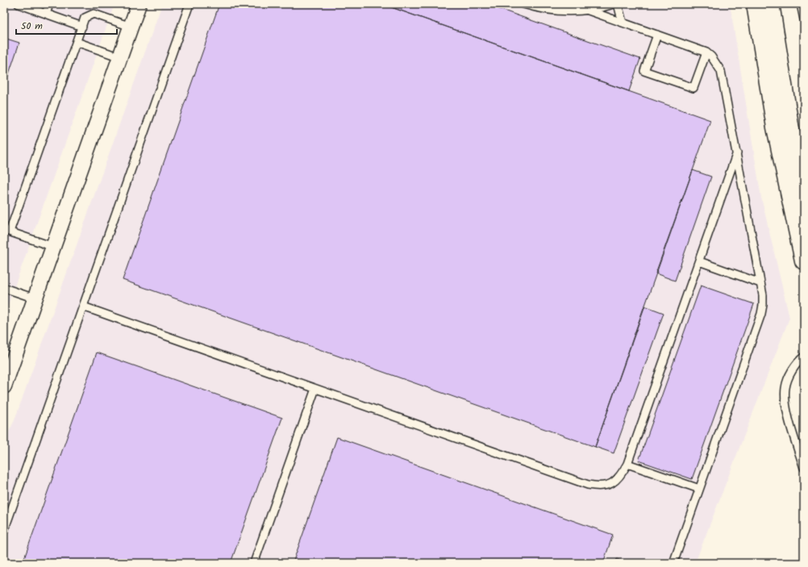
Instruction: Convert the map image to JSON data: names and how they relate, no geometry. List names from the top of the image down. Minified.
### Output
{"scale_bar":"50 m"}
